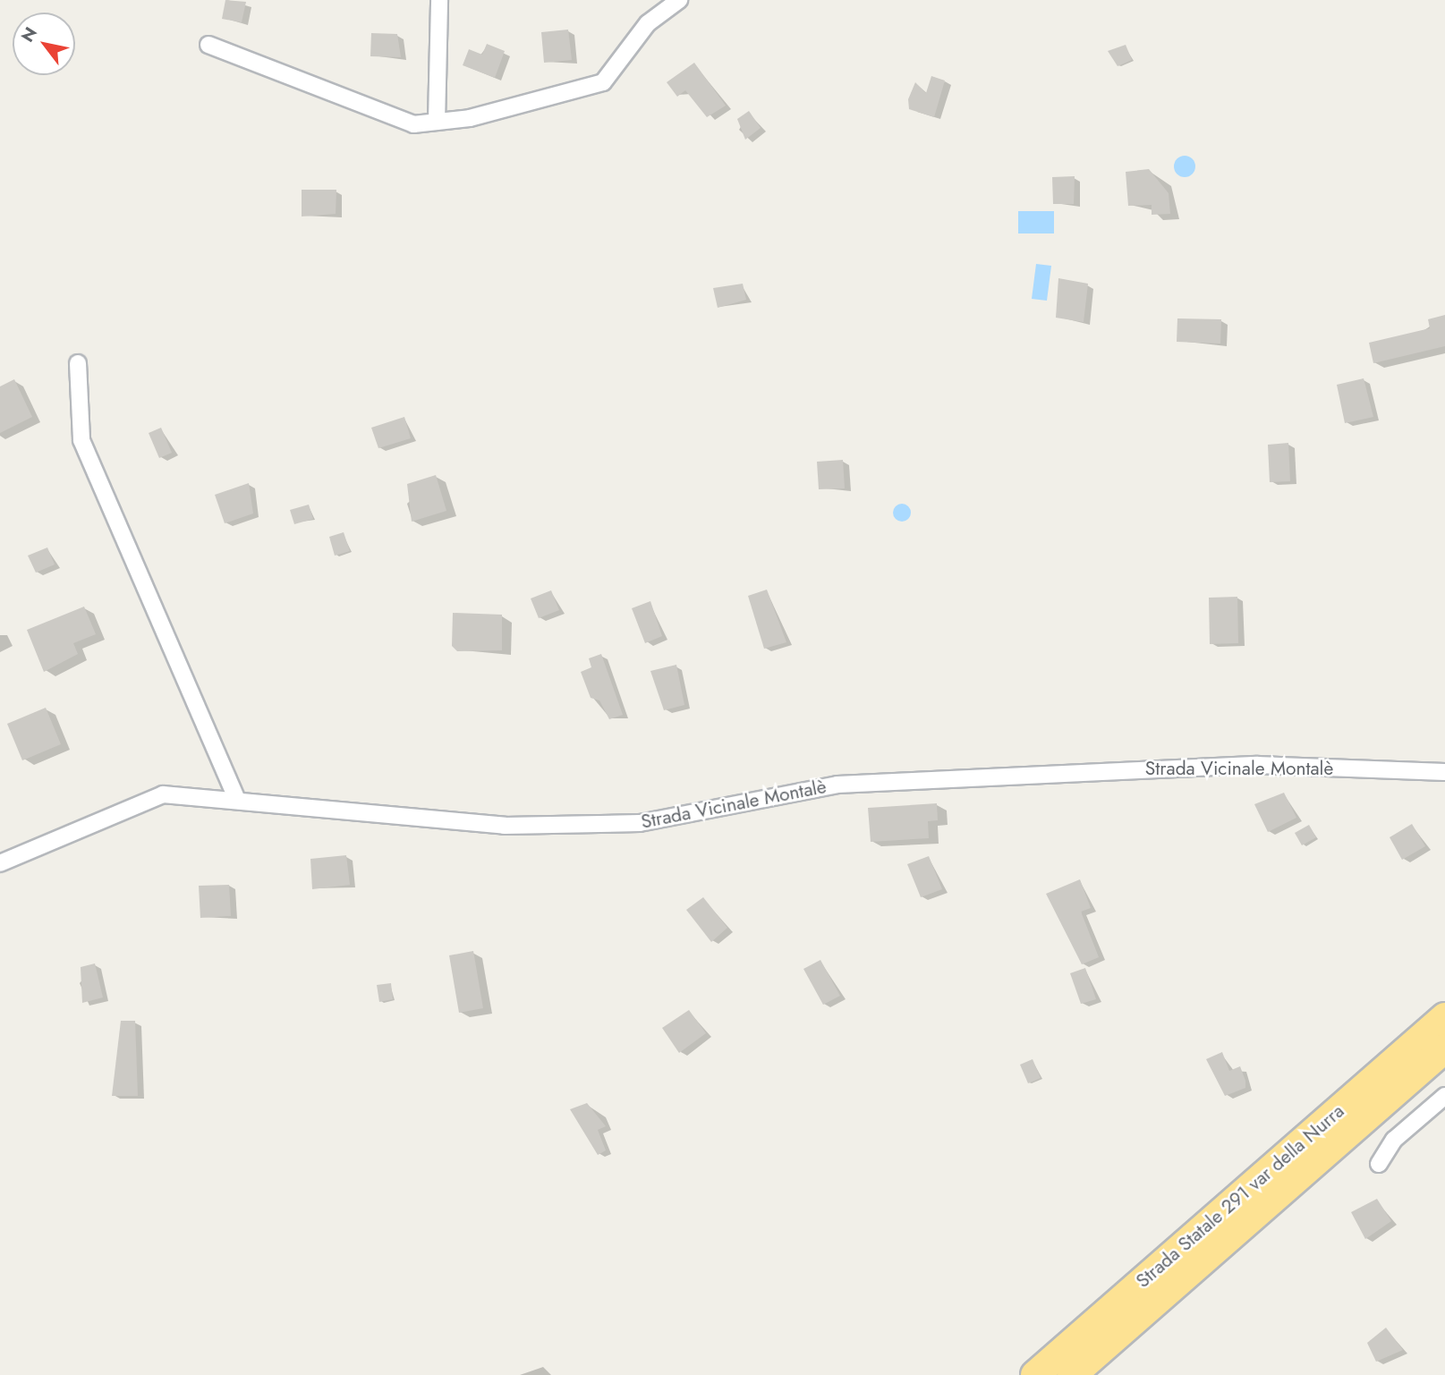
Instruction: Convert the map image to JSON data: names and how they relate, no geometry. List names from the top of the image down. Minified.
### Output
{"streets":{"highway":["Strada Statale 291 var della Nurra"],"street":["Strada Vicinale Montalè"]},"north":"top left"}
